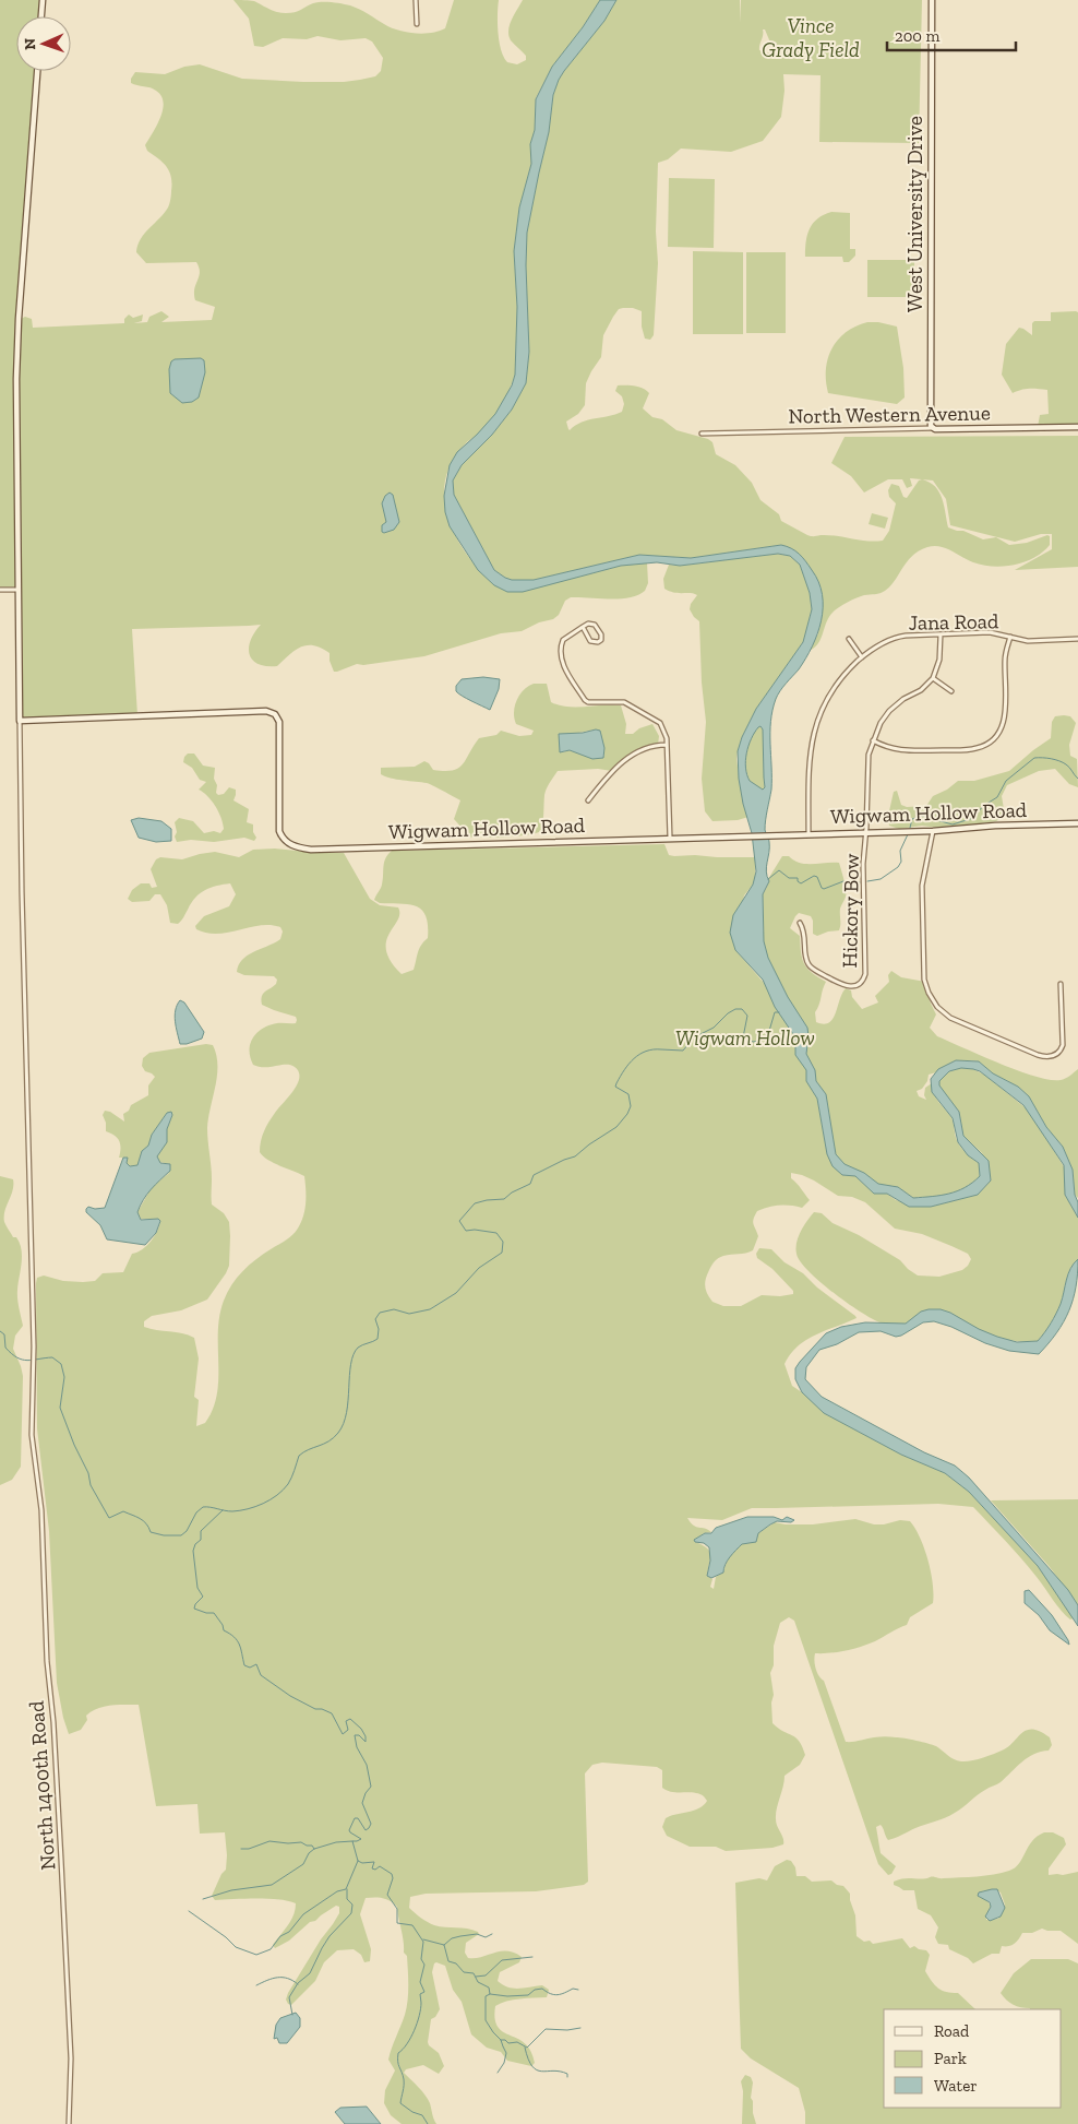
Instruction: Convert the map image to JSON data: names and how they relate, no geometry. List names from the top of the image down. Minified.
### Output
{"streets":{"street":["West University Drive","North Western Avenue","Jana Road","Wigwam Hollow Road","Hickory Bow","North 1400th Road"]},"crossings":[["West University Drive","North Western Avenue"],["Jana Road","Wigwam Hollow Road"],["Wigwam Hollow Road","Hickory Bow"],["Wigwam Hollow Road","North 1400th Road"]],"parks":["Vince Grady Field","Wigwam Hollow"],"legend":["Road","Park","Water"],"scale_bar":"200 m","north":"left"}
